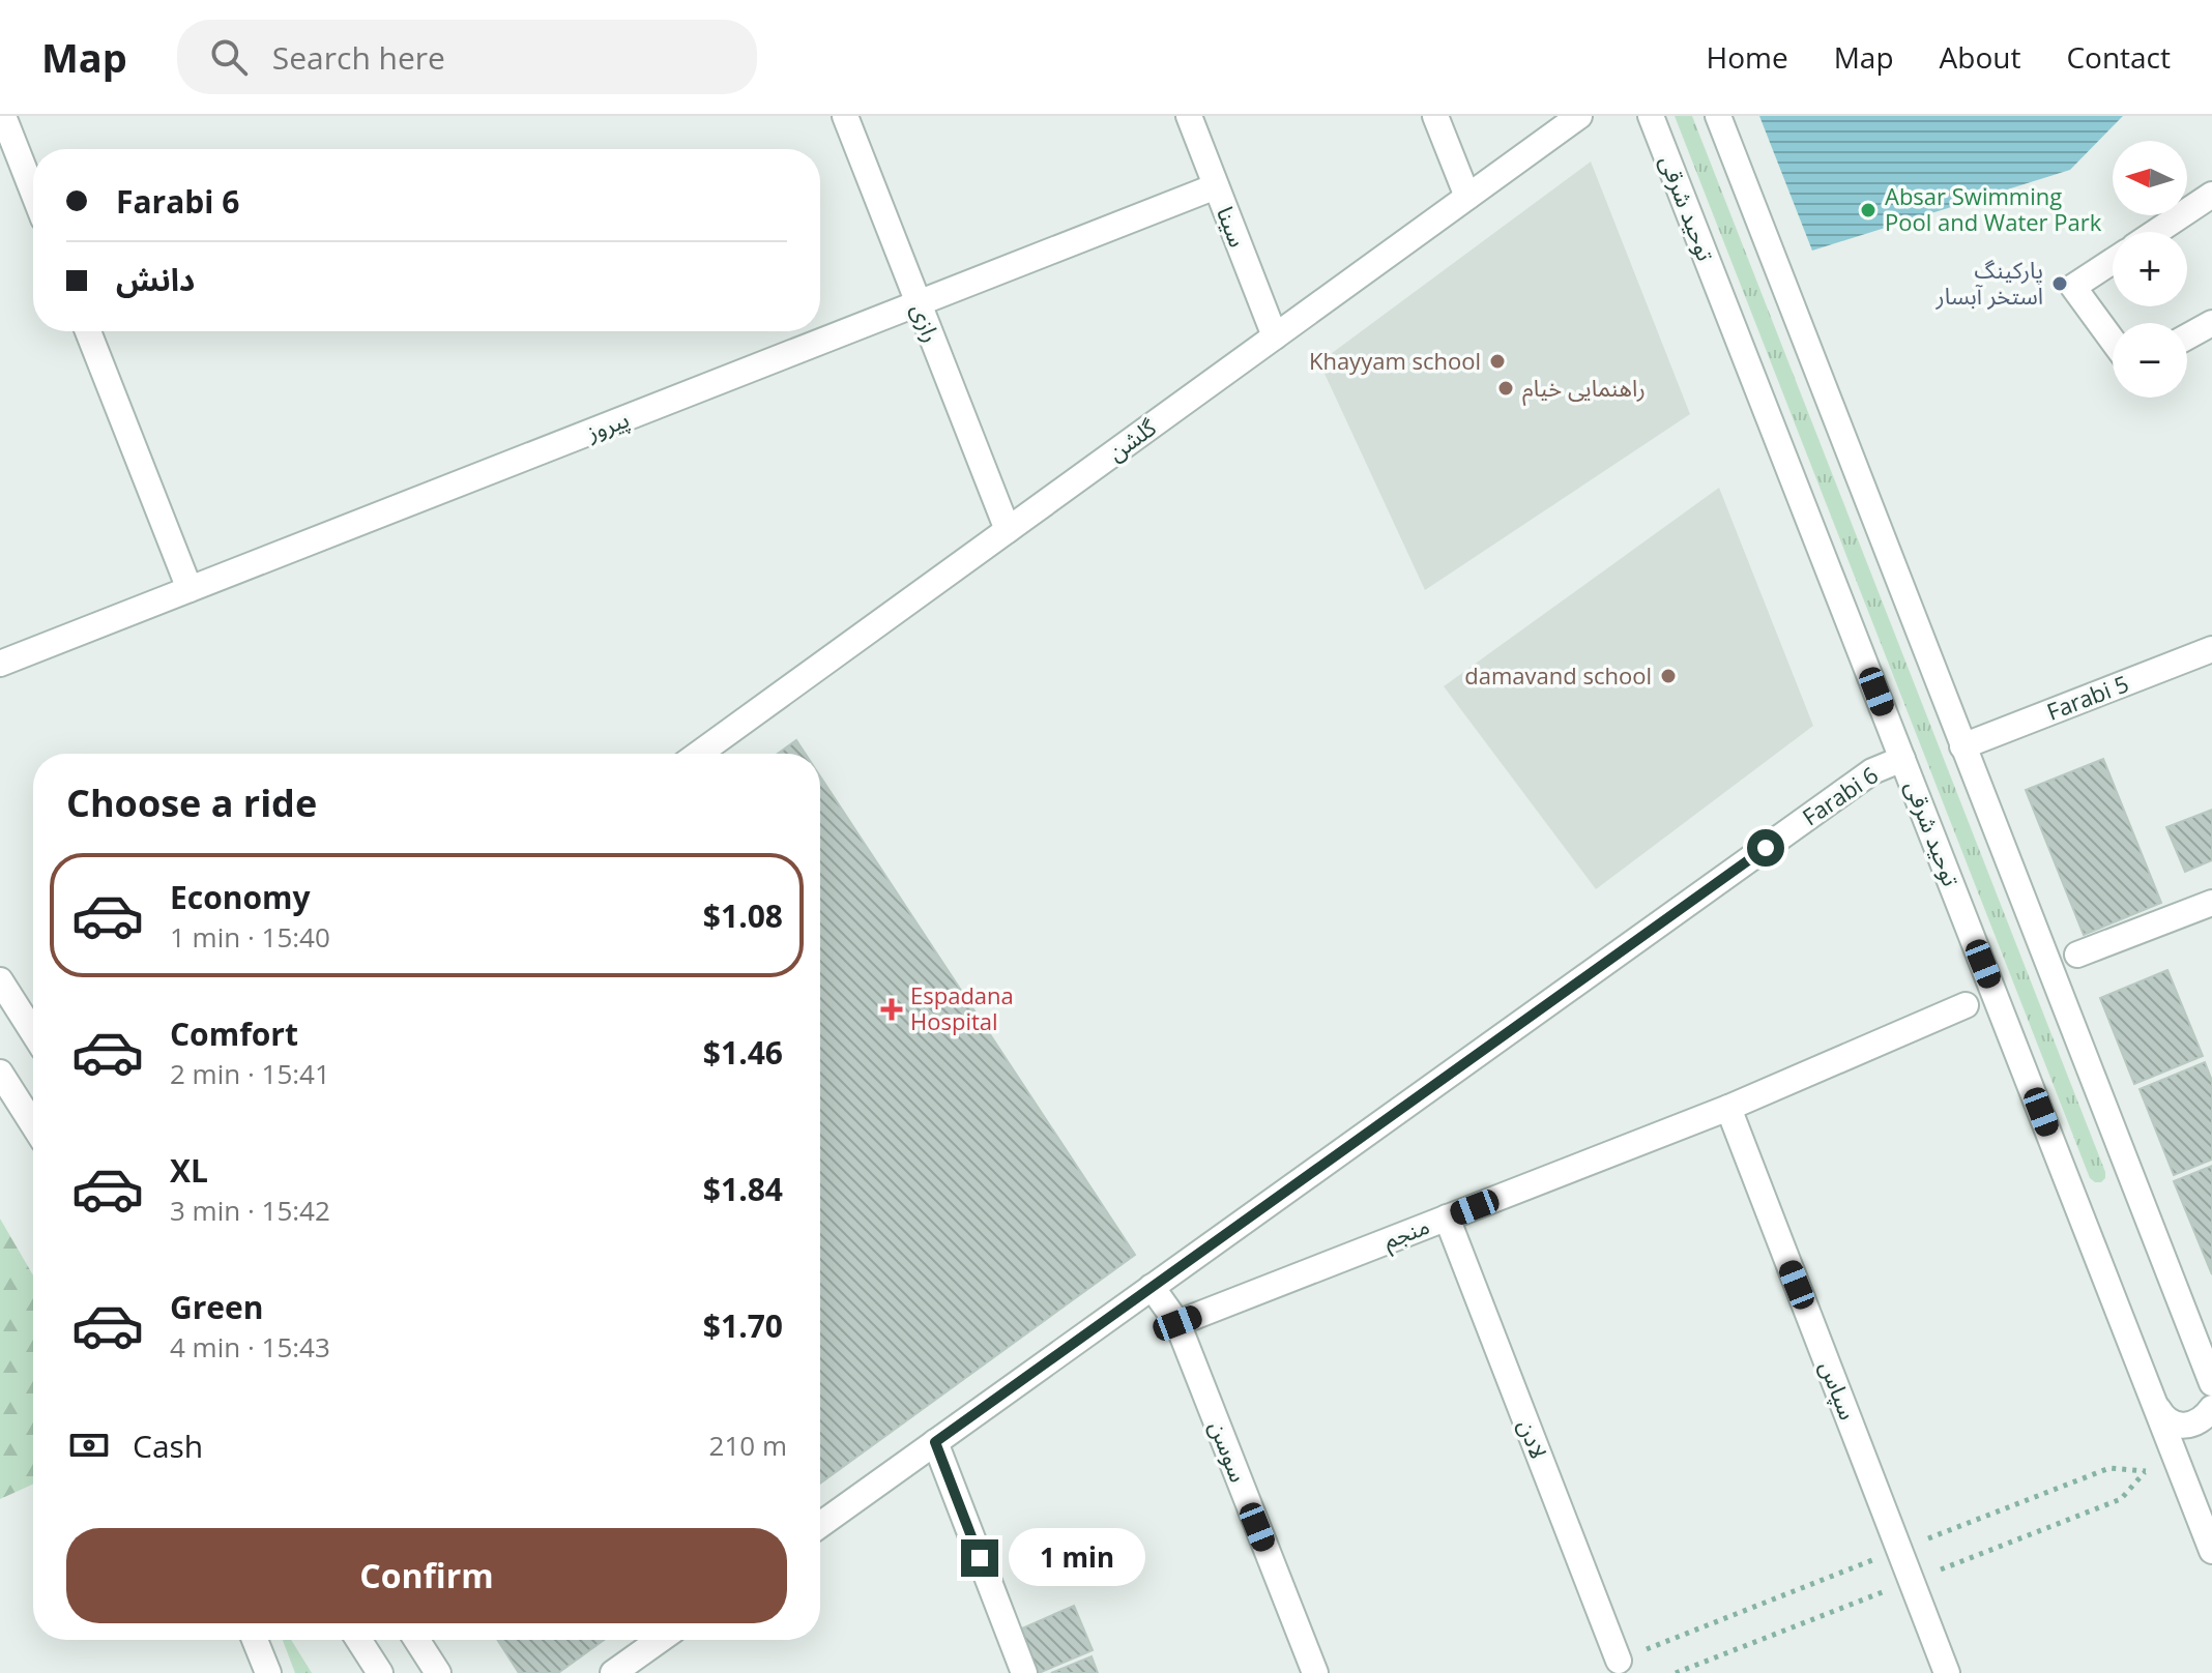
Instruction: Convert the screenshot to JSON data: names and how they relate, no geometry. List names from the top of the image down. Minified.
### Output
{"streets":{"street":["توحید شرقی","سینا","رازی","پیروز","گلشن","Farabi 5","Farabi 6","منجم","سپاس","لادن","سوسن"]},"crossings":[["توحید شرقی","Farabi 6"],["سینا","پیروز"],["سینا","گلشن"],["رازی","پیروز"],["رازی","گلشن"],["Farabi 6","سوسن"],["منجم","سپاس"],["منجم","لادن"],["منجم","سوسن"]],"places":{"other":["Absar Swimming Pool and Water Park","پارکینگ استخر آبسار","Khayyam school","راهنمایی خیام","damavand school"],"health":["Espadana Hospital"]},"north":"left","page":{"header":"Map","search":"Search here","nav":["Home","Map","About","Contact"],"map_buttons":["+","−"],"banner":["Farabi 6","دانش"],"heading":"Choose a ride","list":[{"name":"Economy","note":"1 min · 15:40","value":"$1.08"},{"name":"Comfort","note":"2 min · 15:41","value":"$1.46"},{"name":"XL","note":"3 min · 15:42","value":"$1.84"},{"name":"Green","note":"4 min · 15:43","value":"$1.70"}],"pay":["Cash","210 m"],"buttons":"Confirm","bubble":"1 min"}}
